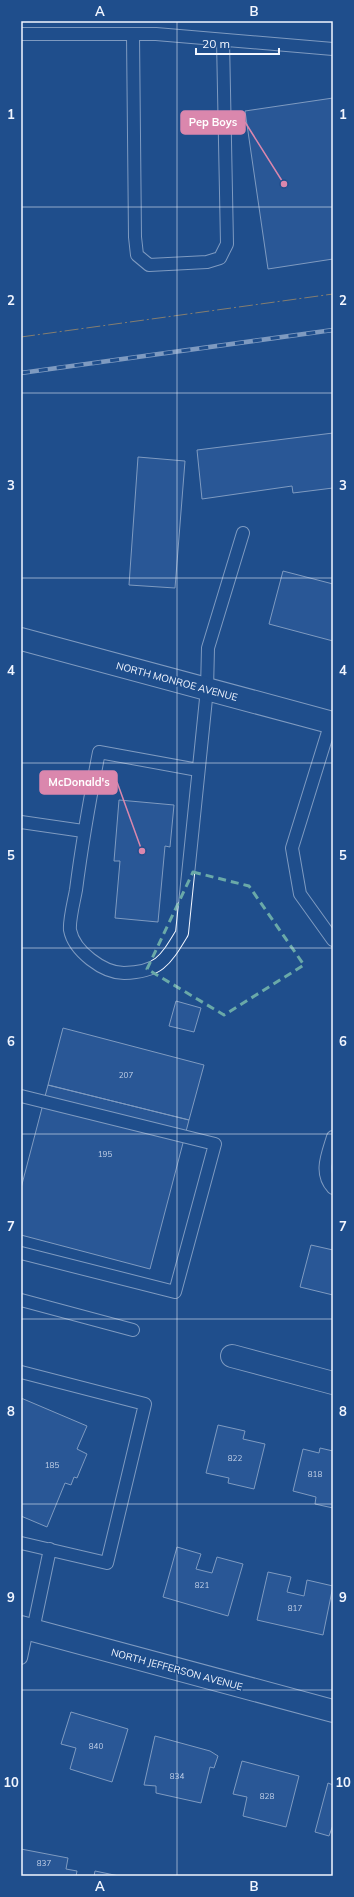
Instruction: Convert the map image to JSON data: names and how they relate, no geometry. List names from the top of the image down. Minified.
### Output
{"streets":{"street":["NORTH MONROE AVENUE","NORTH JEFFERSON AVENUE"]},"places":["Pep Boys","McDonald's"],"house_numbers":["207","195","822","185","818","821","817","840","834","828","837"],"scale_bar":"20 m","grid":{"columns":["A","B"],"rows":["1","2","3","4","5","6","7","8","9","10"]}}
